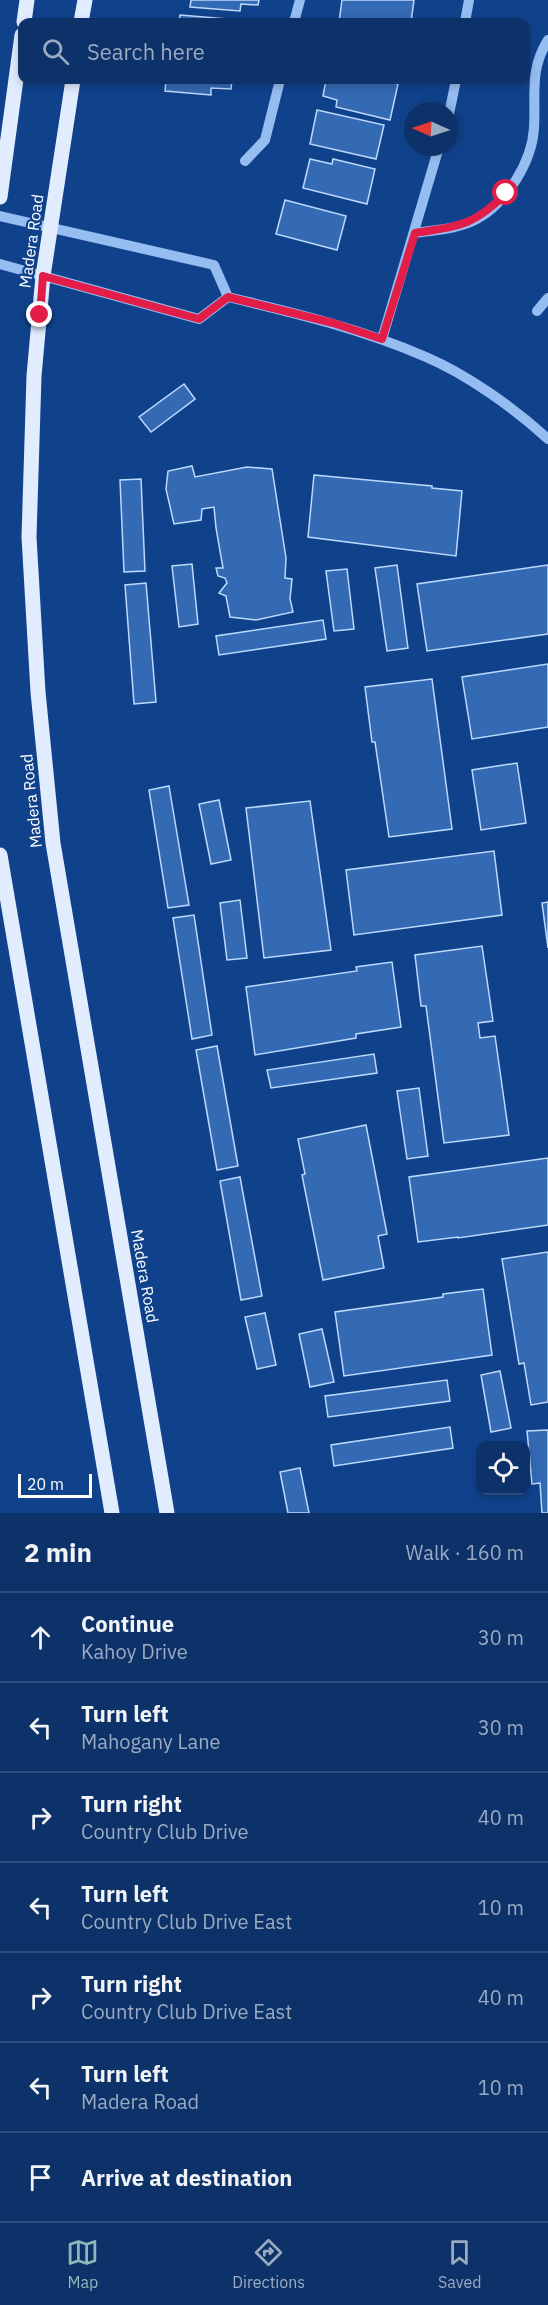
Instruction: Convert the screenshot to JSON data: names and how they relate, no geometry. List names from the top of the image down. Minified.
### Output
{"streets":{"main road":["Madera Road"]},"scale_bar":"20 m","north":"left","page":{"search":"Search here","scale":"20 m","heading":["2 min","Walk · 160 m"],"list":[["Continue","Kahoy Drive","30 m"],["Turn left","Mahogany Lane","30 m"],["Turn right","Country Club Drive","40 m"],["Turn left","Country Club Drive East","10 m"],["Turn right","Country Club Drive East","40 m"],["Turn left","Madera Road","10 m"],"Arrive at destination"],"nav":["Map","Directions","Saved"]}}
